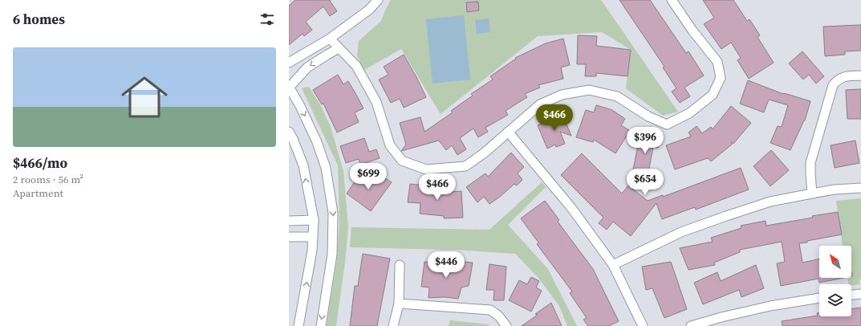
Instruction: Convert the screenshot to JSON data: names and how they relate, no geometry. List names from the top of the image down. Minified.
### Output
{"north":"top left","page":{"heading":"6 homes","list":[{"name":"$466/mo","note":"2 rooms · 56 m² · Apartment"}],"price":["$466","$396","$699","$654","$466","$446"]}}
